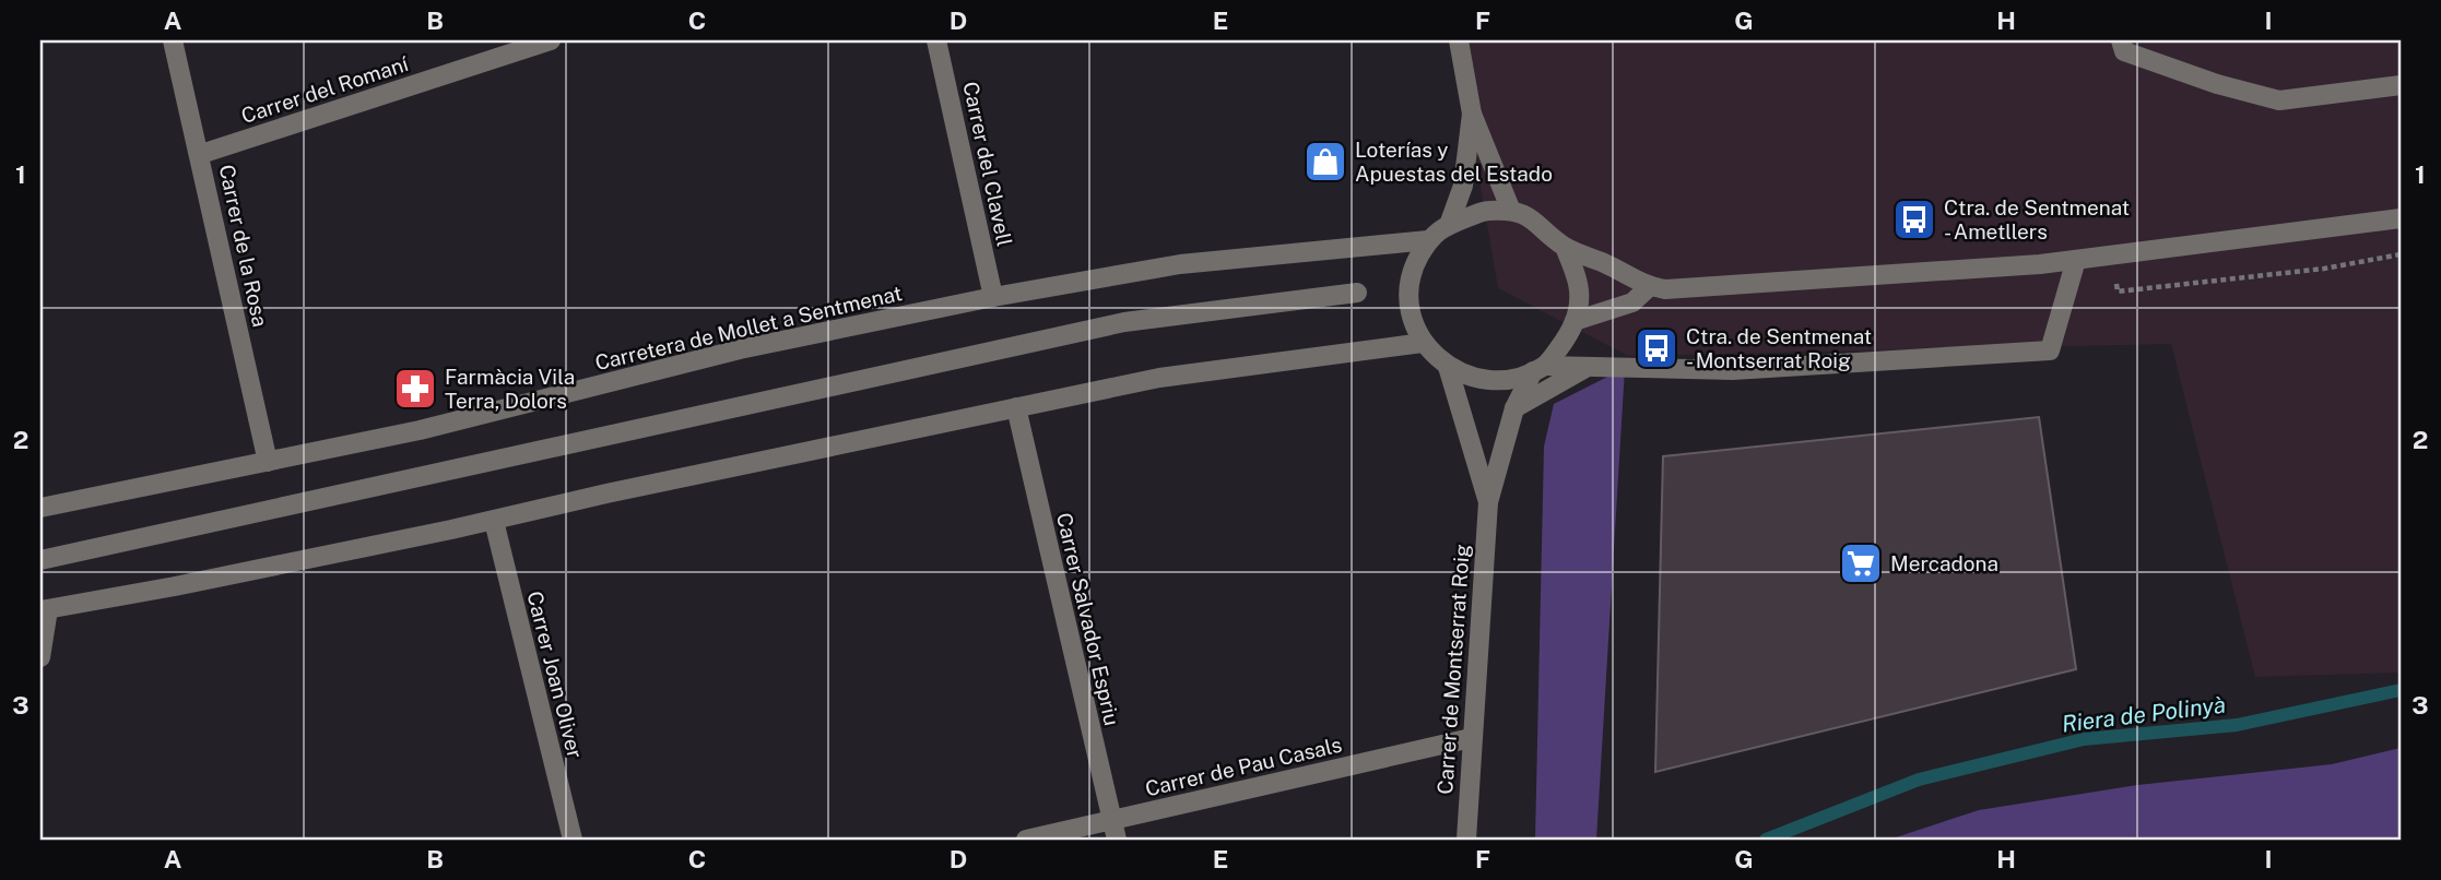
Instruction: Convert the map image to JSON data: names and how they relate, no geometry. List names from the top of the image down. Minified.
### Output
{"streets":{"street":["Carrer del Romaní","Carrer del Clavell","Carrer de la Rosa","Carretera de Mollet a Sentmenat","Carrer Salvador Espriu","Carrer de Montserrat Roig","Carrer Joan Oliver","Carrer de Pau Casals"]},"crossings":[["Carrer del Romaní","Carrer de la Rosa"],["Carrer del Clavell","Carretera de Mollet a Sentmenat"],["Carrer de la Rosa","Carretera de Mollet a Sentmenat"],["Carretera de Mollet a Sentmenat","Carrer de Montserrat Roig"],["Carrer Salvador Espriu","Carrer de Pau Casals"],["Carrer de Montserrat Roig","Carrer de Pau Casals"]],"water":["Riera de Polinyà"],"places":{"shop":["Loterías y Apuestas del Estado"],"bus stop":["Ctra. de Sentmenat - Ametllers","Ctra. de Sentmenat - Montserrat Roig"],"pharmacy":["Farmàcia Vila Terra, Dolors"],"supermarket":["Mercadona"]},"grid":{"columns":["A","B","C","D","E","F","G","H","I"],"rows":["1","2","3"]}}
